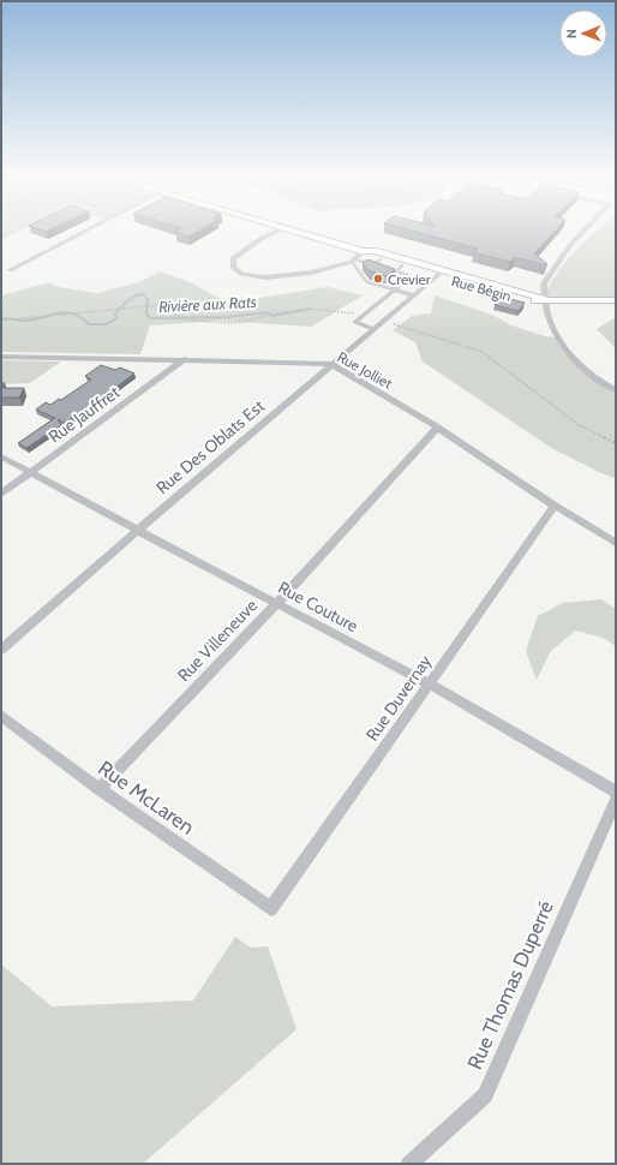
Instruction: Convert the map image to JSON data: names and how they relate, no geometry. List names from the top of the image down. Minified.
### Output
{"streets":{"street":["Rue Bégin","Rue Jolliet","Rue Jauffret","Rue Des Oblats Est","Rue Couture","Rue Villeneuve","Rue Duvernay","Rue McLaren","Rue Thomas Duperré"]},"crossings":[["Rue Bégin","Rue Des Oblats Est"],["Rue Jolliet","Rue Jauffret"],["Rue Jolliet","Rue Des Oblats Est"],["Rue Jolliet","Rue Villeneuve"],["Rue Jolliet","Rue Duvernay"],["Rue Jauffret","Rue Couture"],["Rue Des Oblats Est","Rue Couture"],["Rue Couture","Rue Villeneuve"],["Rue Couture","Rue Duvernay"],["Rue Villeneuve","Rue McLaren"],["Rue Duvernay","Rue McLaren"]],"water":["Rivière aux Rats"],"places":["Crevier"],"north":"left"}
